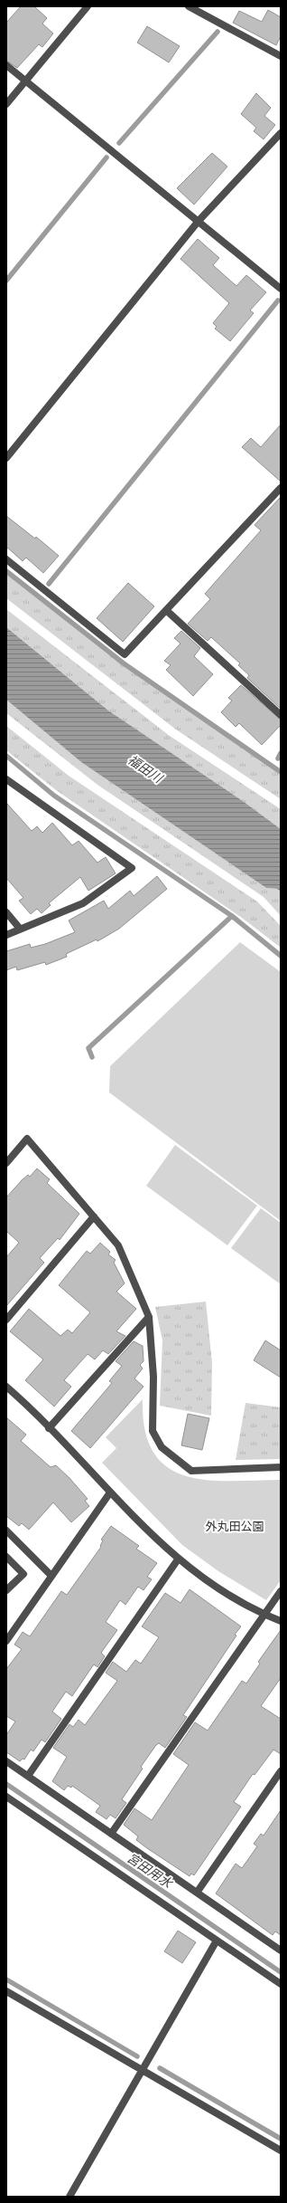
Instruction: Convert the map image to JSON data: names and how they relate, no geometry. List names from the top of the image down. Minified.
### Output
{"water":["福田川","宮田用水"],"parks":["外丸田公園"]}
